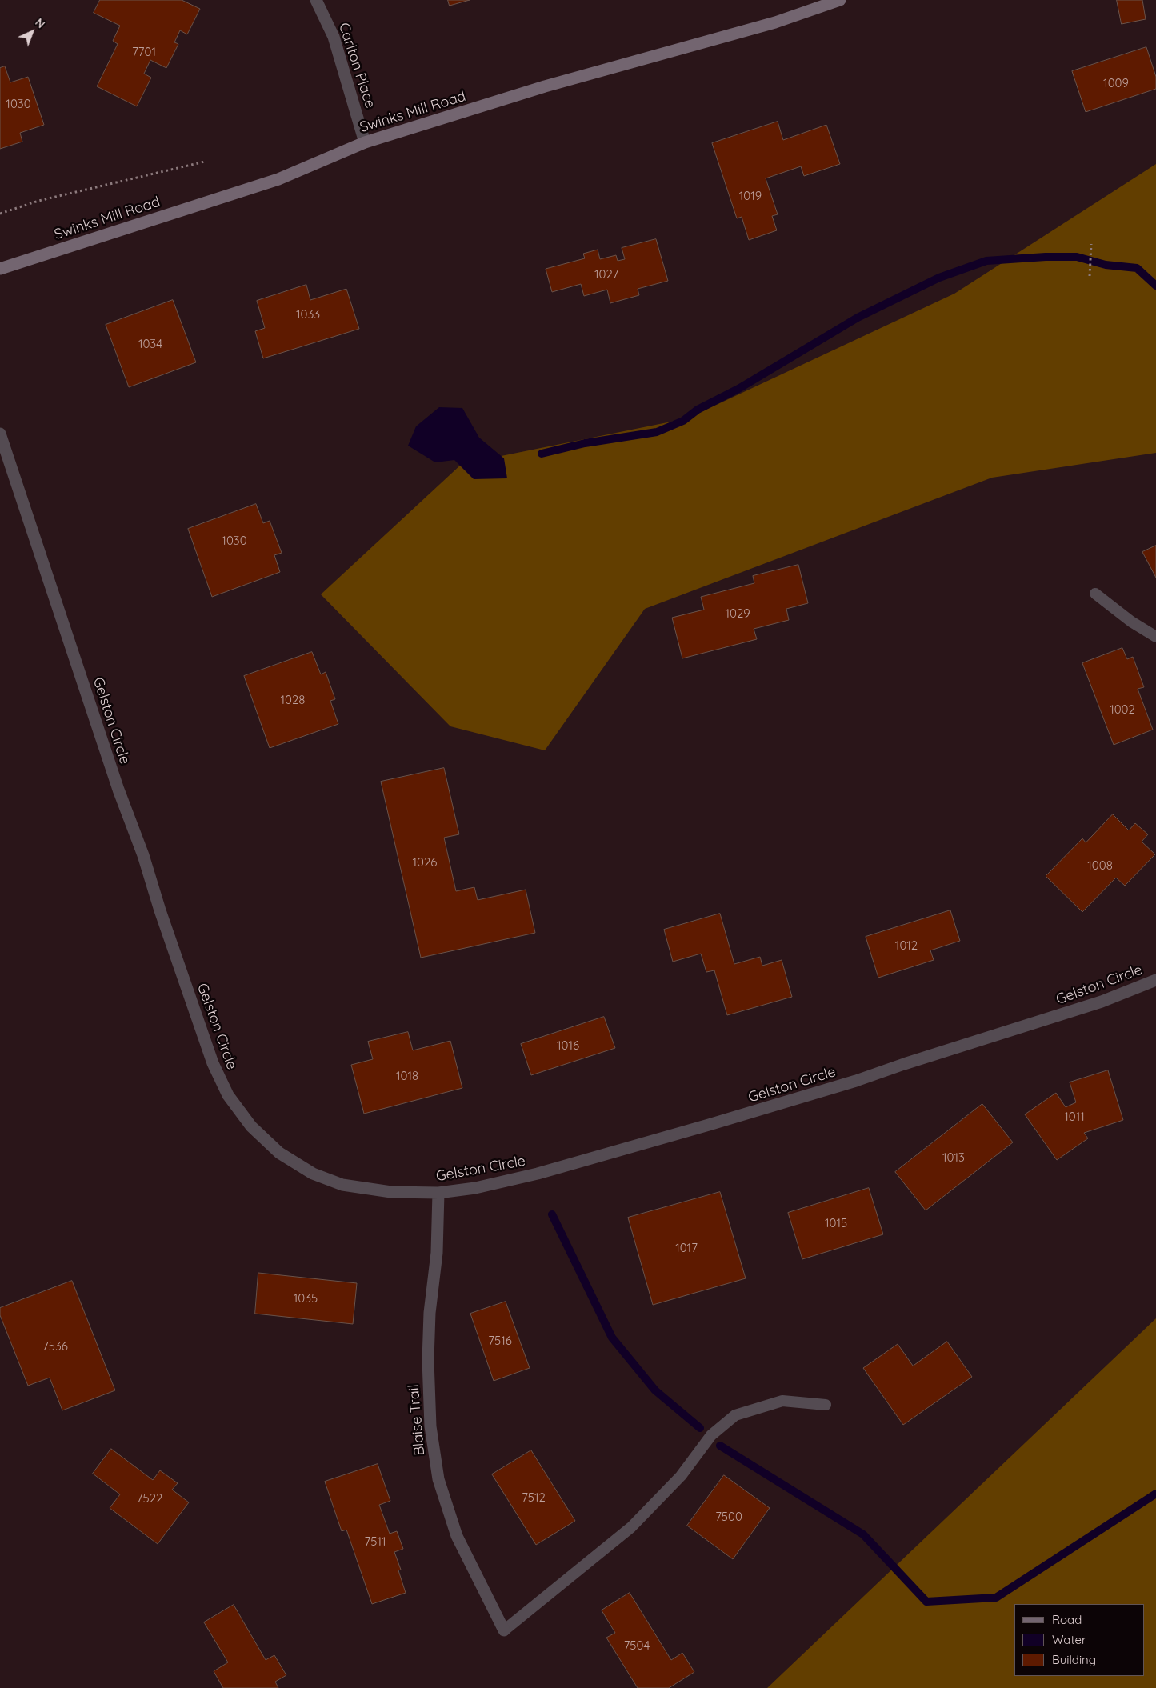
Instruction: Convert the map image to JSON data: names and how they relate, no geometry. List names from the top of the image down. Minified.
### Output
{"streets":{"street":["Carlton Place","Swinks Mill Road","Gelston Circle","Blaise Trail"]},"crossings":[["Carlton Place","Swinks Mill Road"],["Gelston Circle","Blaise Trail"]],"house_numbers":["7701","1009","1030","1019","1027","1033","1034","1030","1029","1028","1002","1026","1008","1012","1016","1018","1011","1013","1015","1017","1035","7516","7536","7512","7522","7500","7511","7504"],"legend":["Road","Water","Building"],"north":"top right"}
